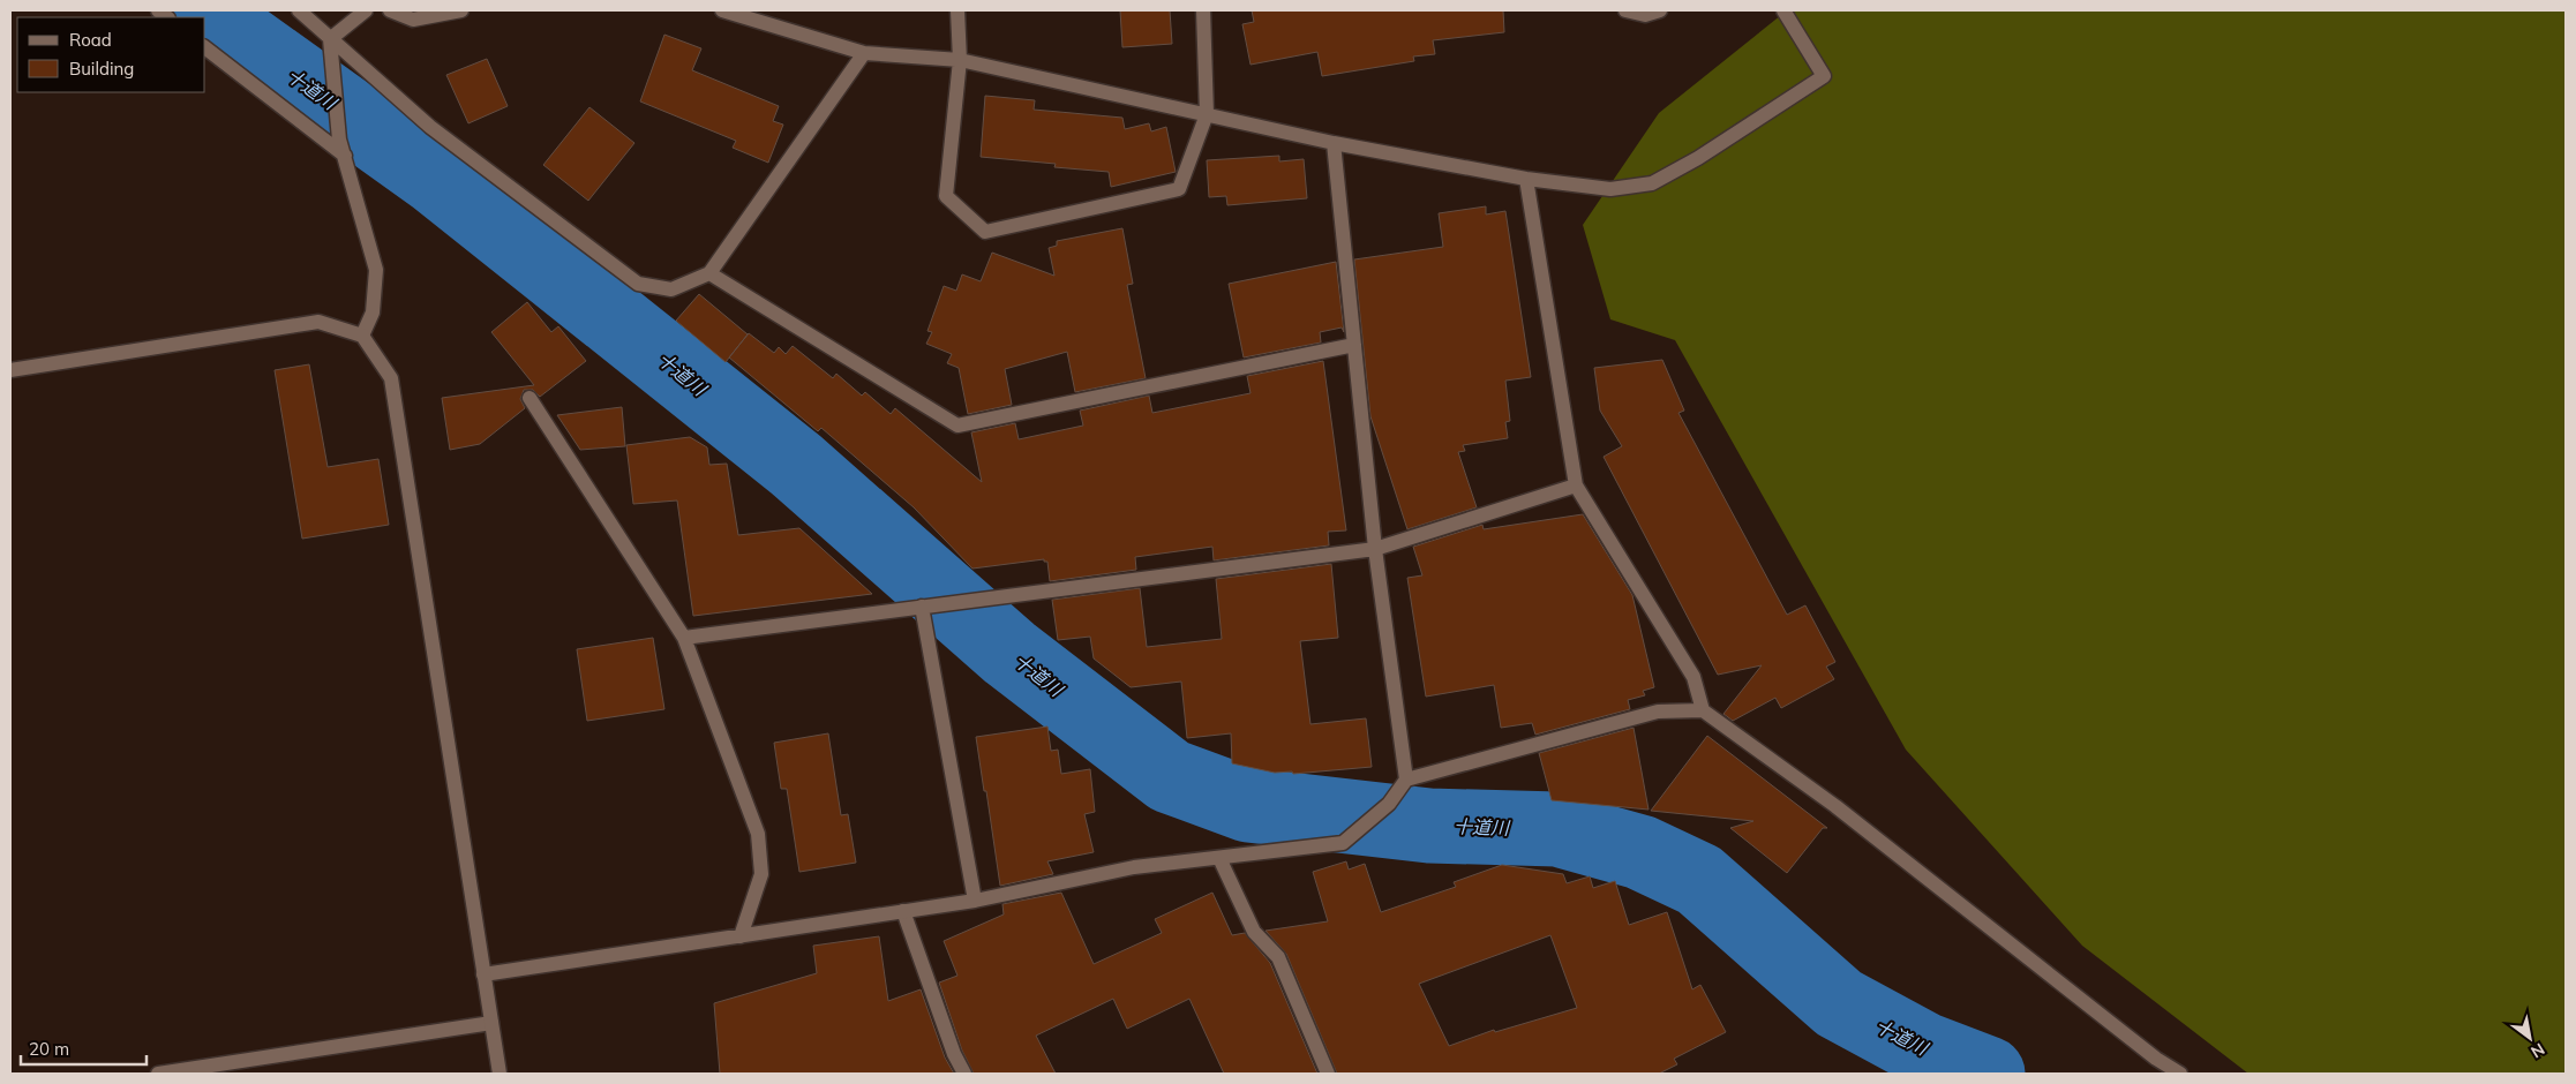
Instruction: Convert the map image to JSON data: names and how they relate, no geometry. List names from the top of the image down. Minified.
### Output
{"water":["十道川"],"legend":["Road","Building"],"scale_bar":"20 m","north":"bottom right"}
